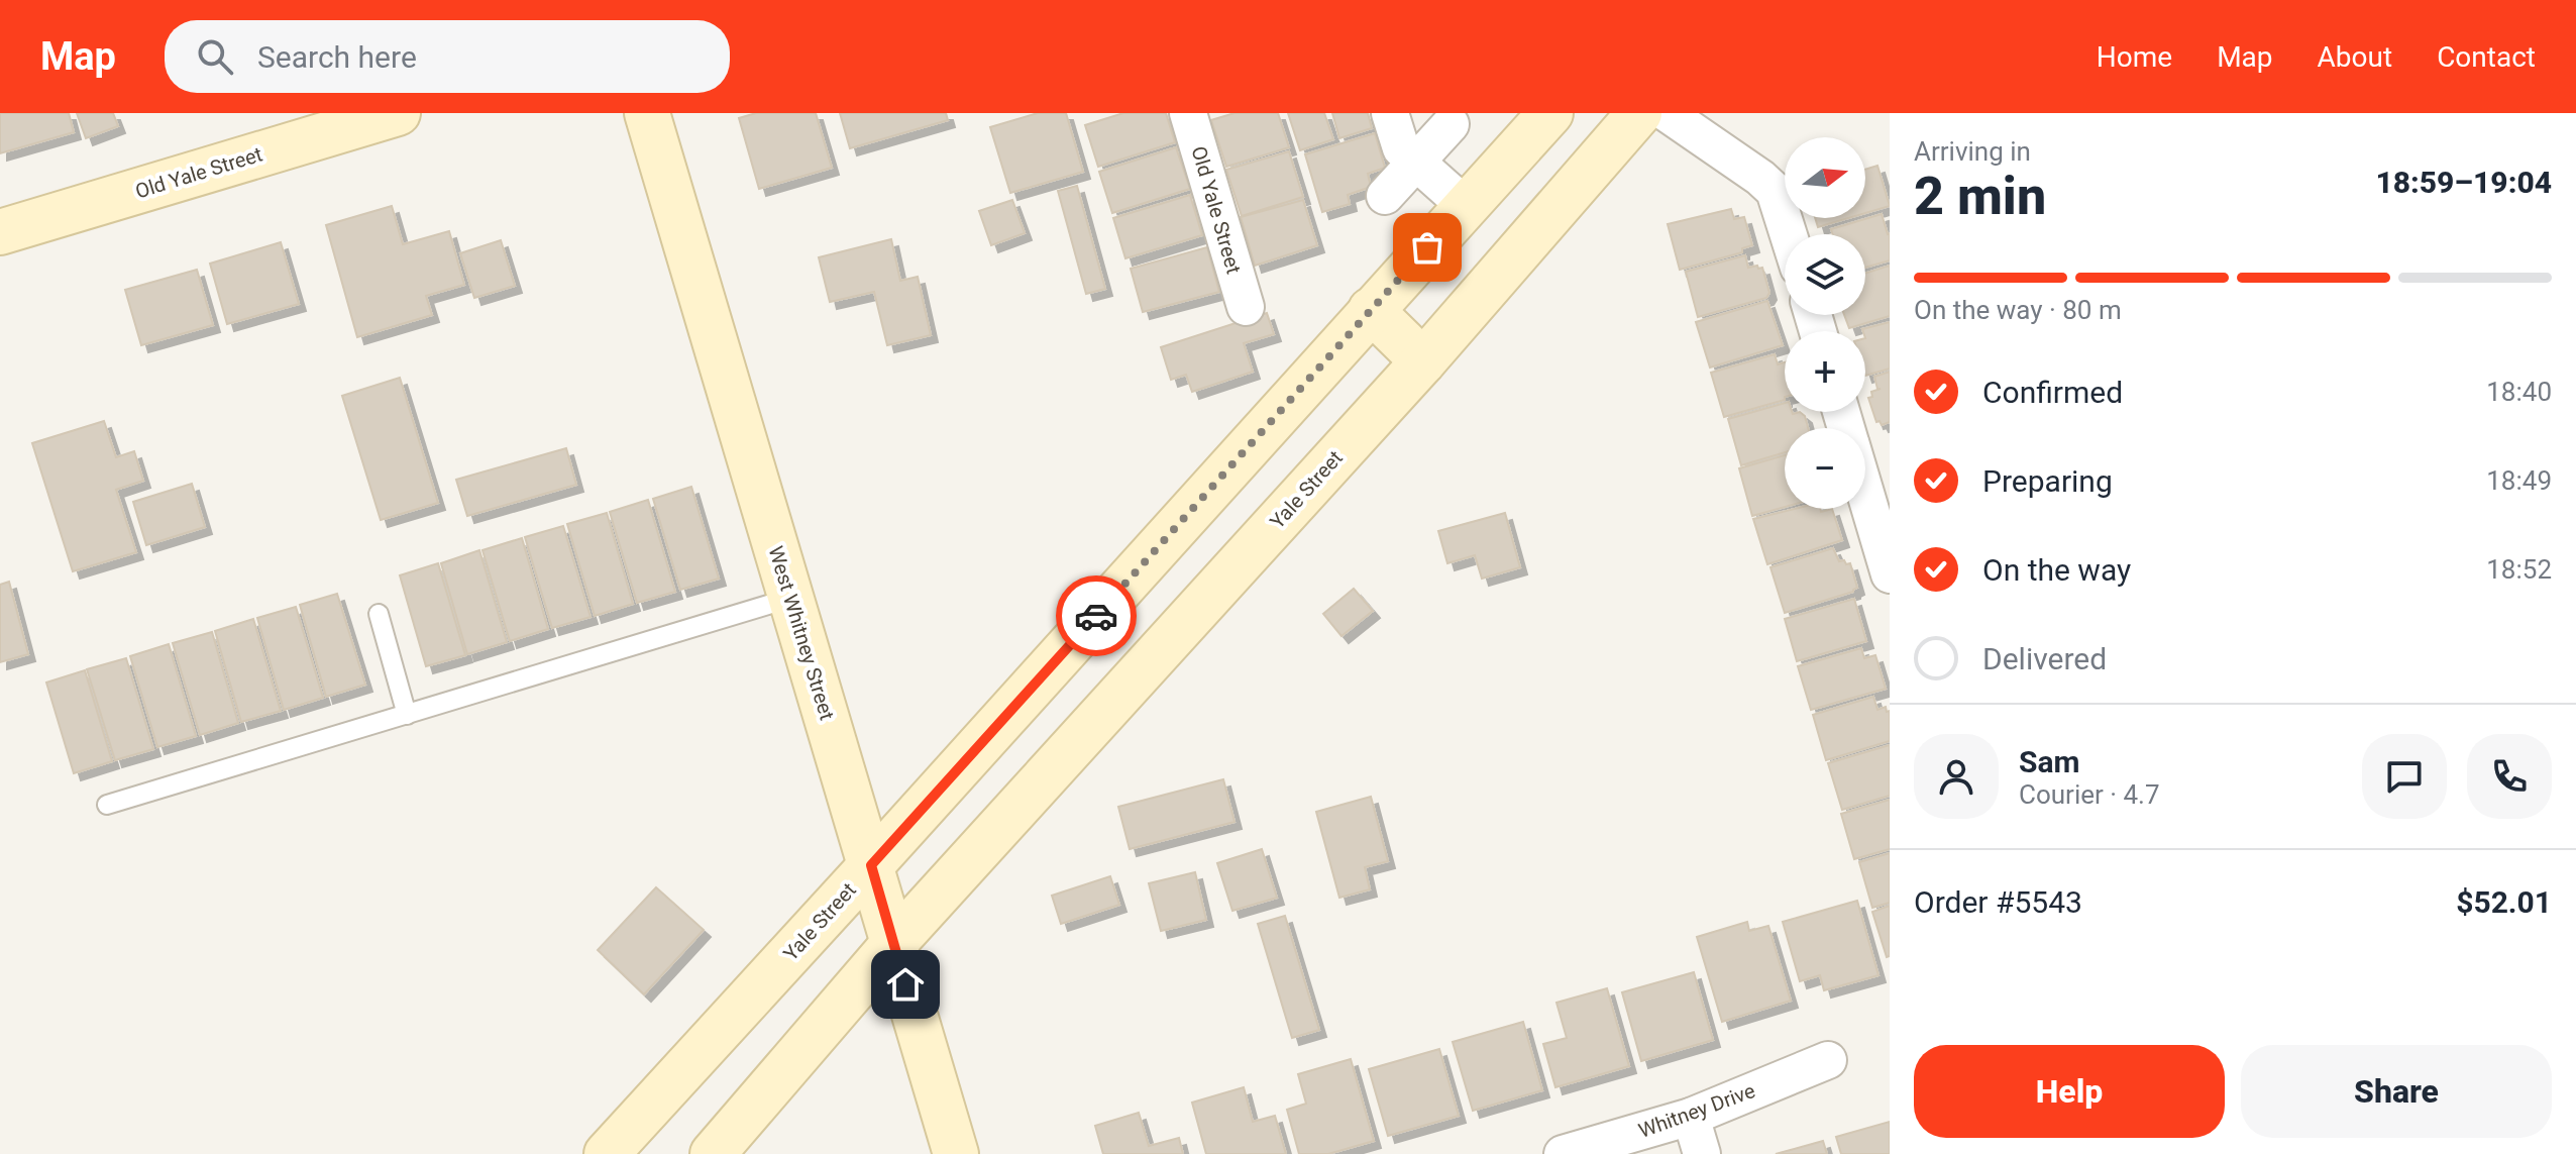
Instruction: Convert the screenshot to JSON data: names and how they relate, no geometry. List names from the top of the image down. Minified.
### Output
{"streets":{"main road":["Old Yale Street","Yale Street","West Whitney Street"],"street":["Whitney Drive"]},"crossings":[["Yale Street","West Whitney Street"]],"north":"right","page":{"header":"Map","search":"Search here","nav":["Home","Map","About","Contact"],"heading":["2 min","Arriving in","18:59–19:04"],"panel":["Sam","Courier · 4.7","Order #5543","$52.01"],"map_buttons":["+","−"],"bar":"On the way · 80 m","list":[["Confirmed","18:40"],["Preparing","18:49"],["On the way","18:52"],"Delivered"],"buttons":["Help","Share"]}}
